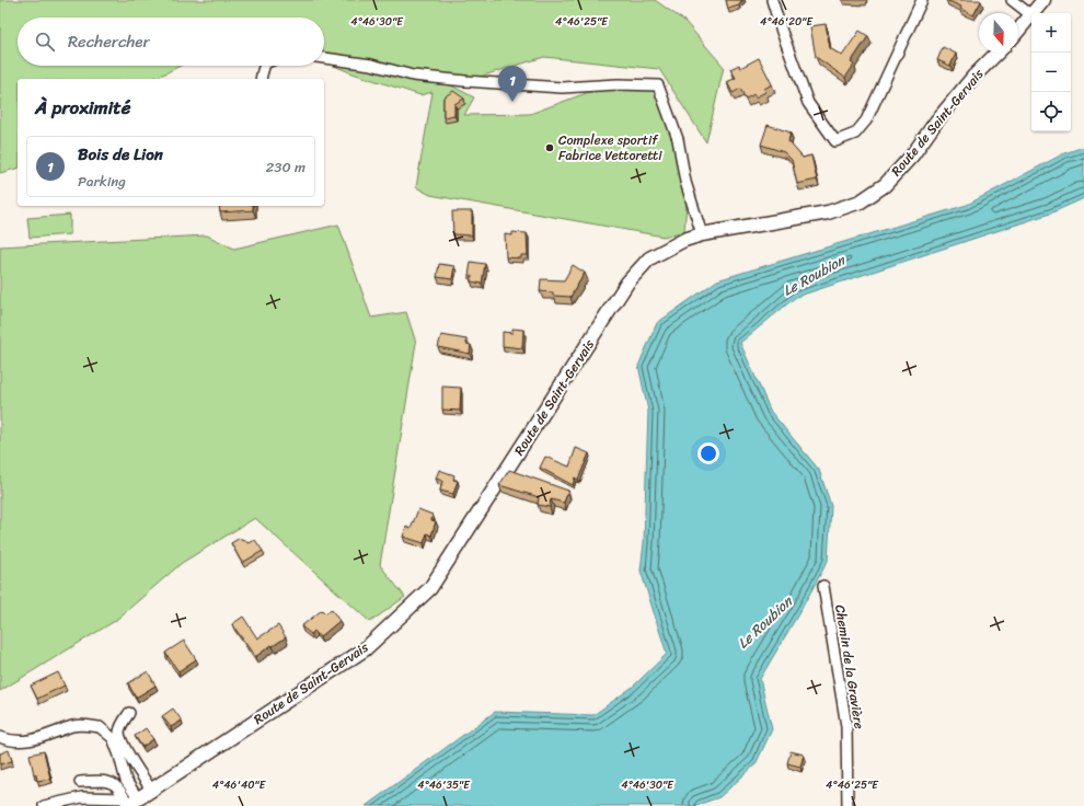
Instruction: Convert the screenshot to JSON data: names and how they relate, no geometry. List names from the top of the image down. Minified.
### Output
{"streets":{"street":["Route de Saint-Gervais","Chemin de la Gravière"]},"water":["Le Roubion"],"places":["Complexe sportif Fabrice Vettoretti"],"north":"bottom","page":{"map_buttons":["+","−"],"search":"Rechercher","pins":"1","heading":"À proximité","list":[{"mark":"1","name":"Bois de Lion","note":"Parking","value":"230 m"}]},"coordinates":["4°46'30\"E","4°46'25\"E","4°46'20\"E","4°46'40\"E","4°46'35\"E"]}
